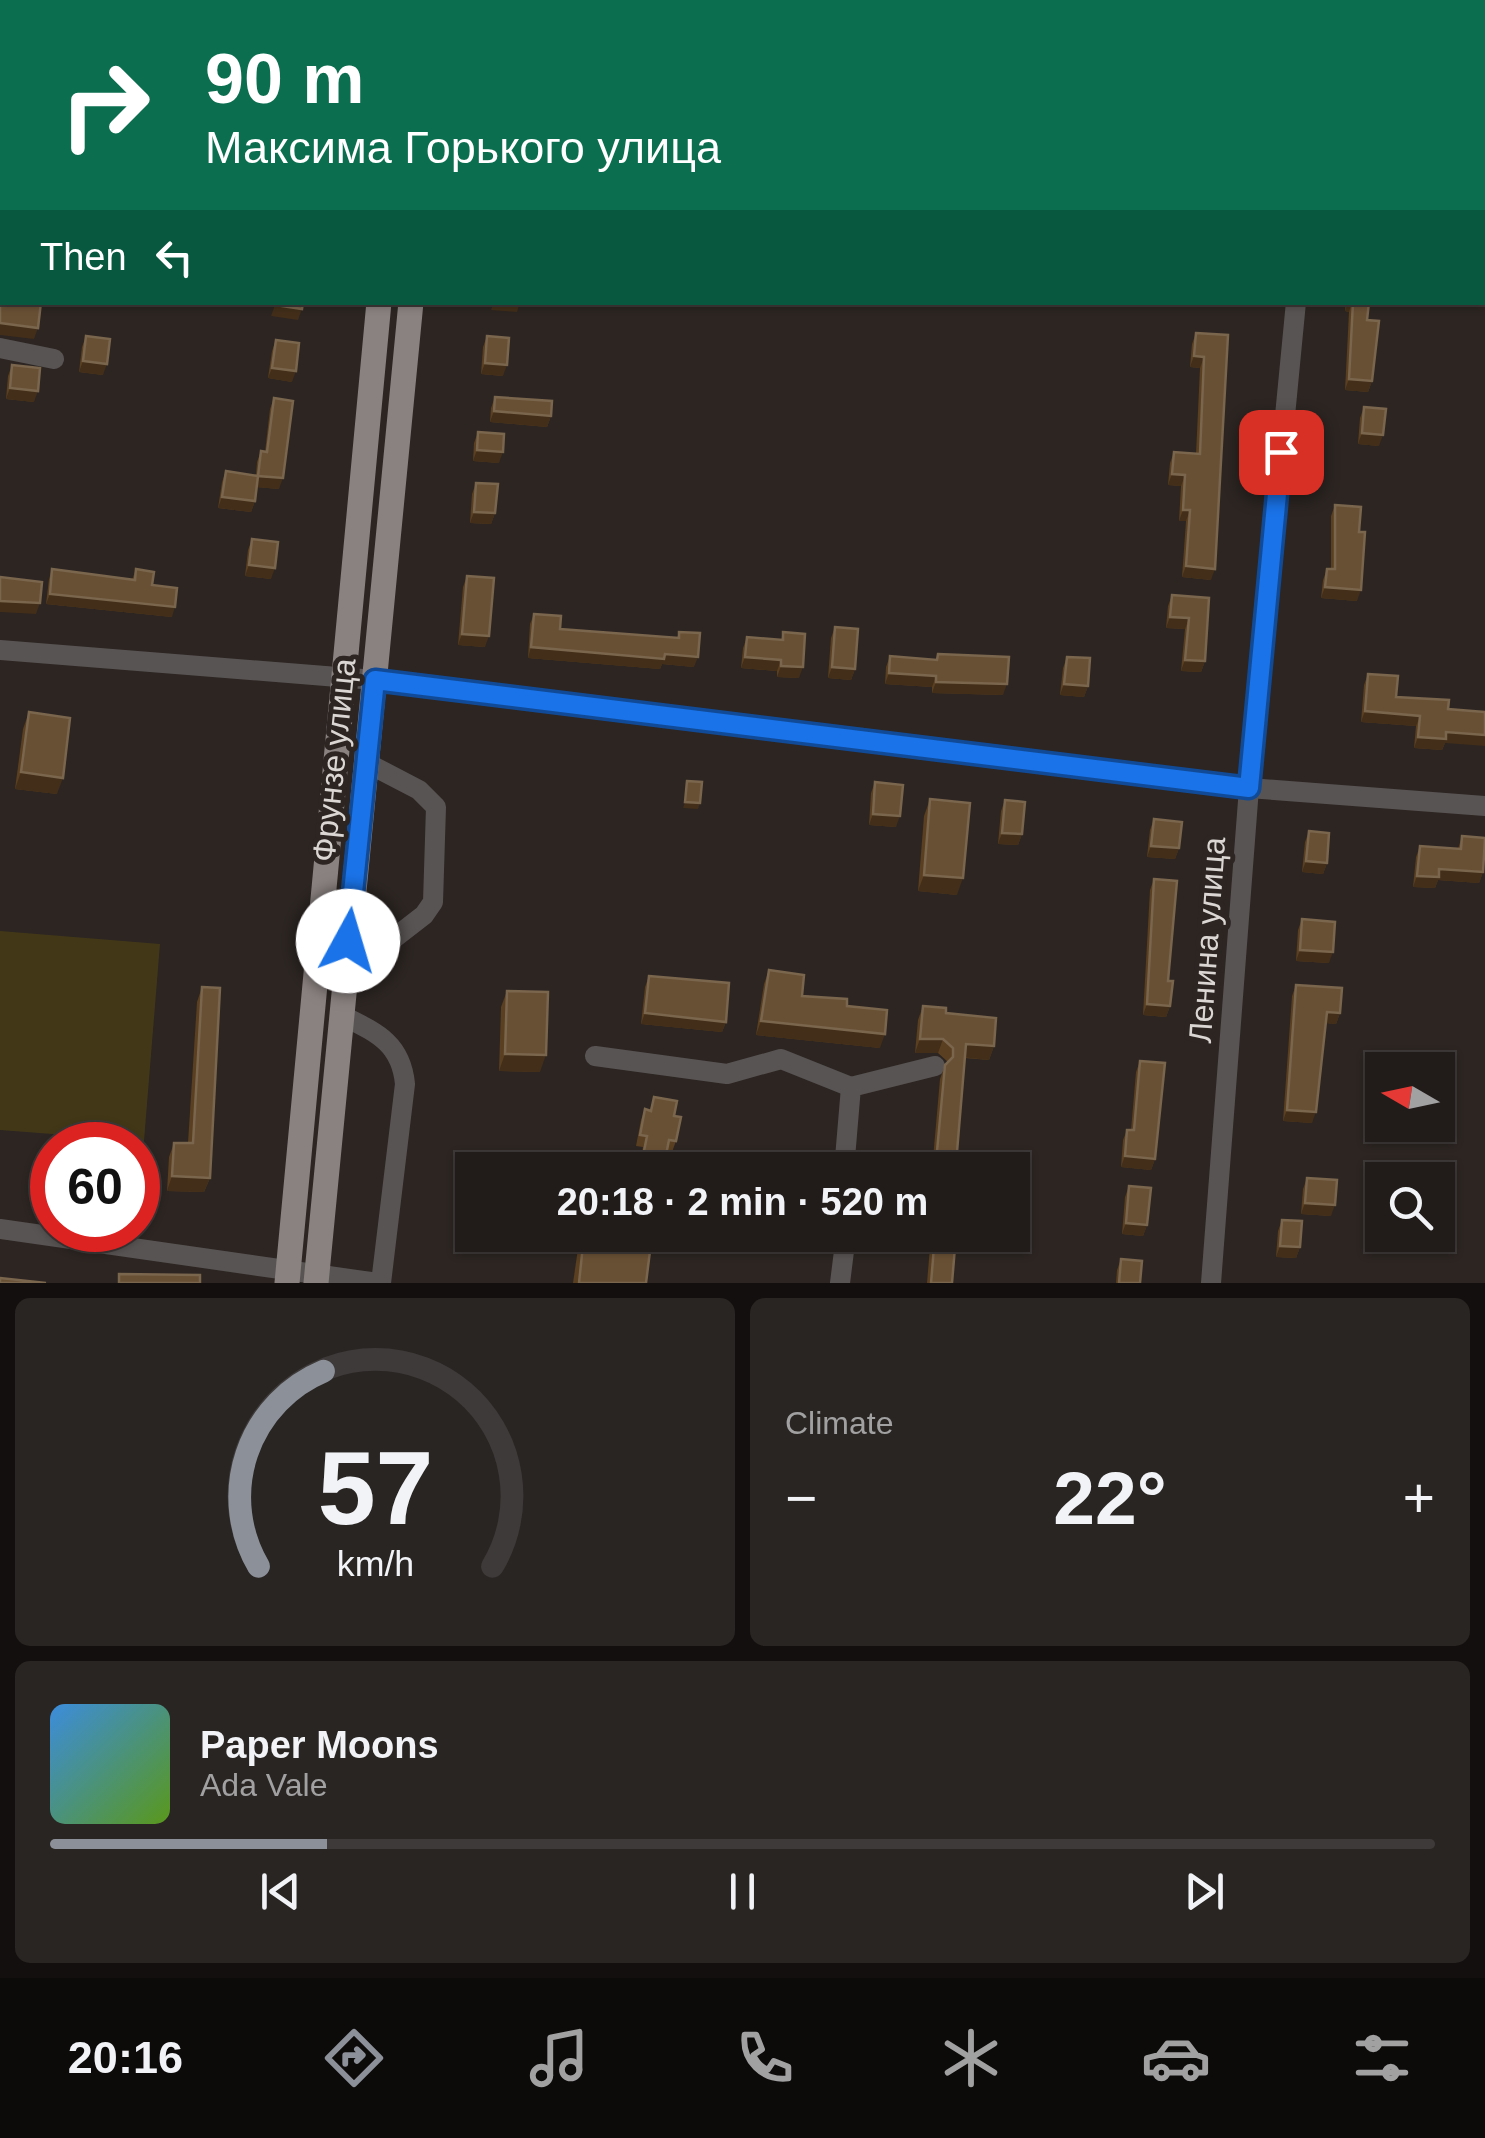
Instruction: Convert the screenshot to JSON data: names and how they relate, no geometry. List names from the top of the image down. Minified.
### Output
{"streets":{"main road":["Фрунзе улица"],"street":["Ленина улица"]},"north":"left","page":{"turn":["90 m","Максима Горького улица"],"then":"Then","limit":"60","trip":"20:18 · 2 min · 520 m","tile":"Climate","heat":["−","22°","+"],"song":["Paper Moons","Ada Vale"],"tabs":"20:16","gauge":["57","km/h"]}}
